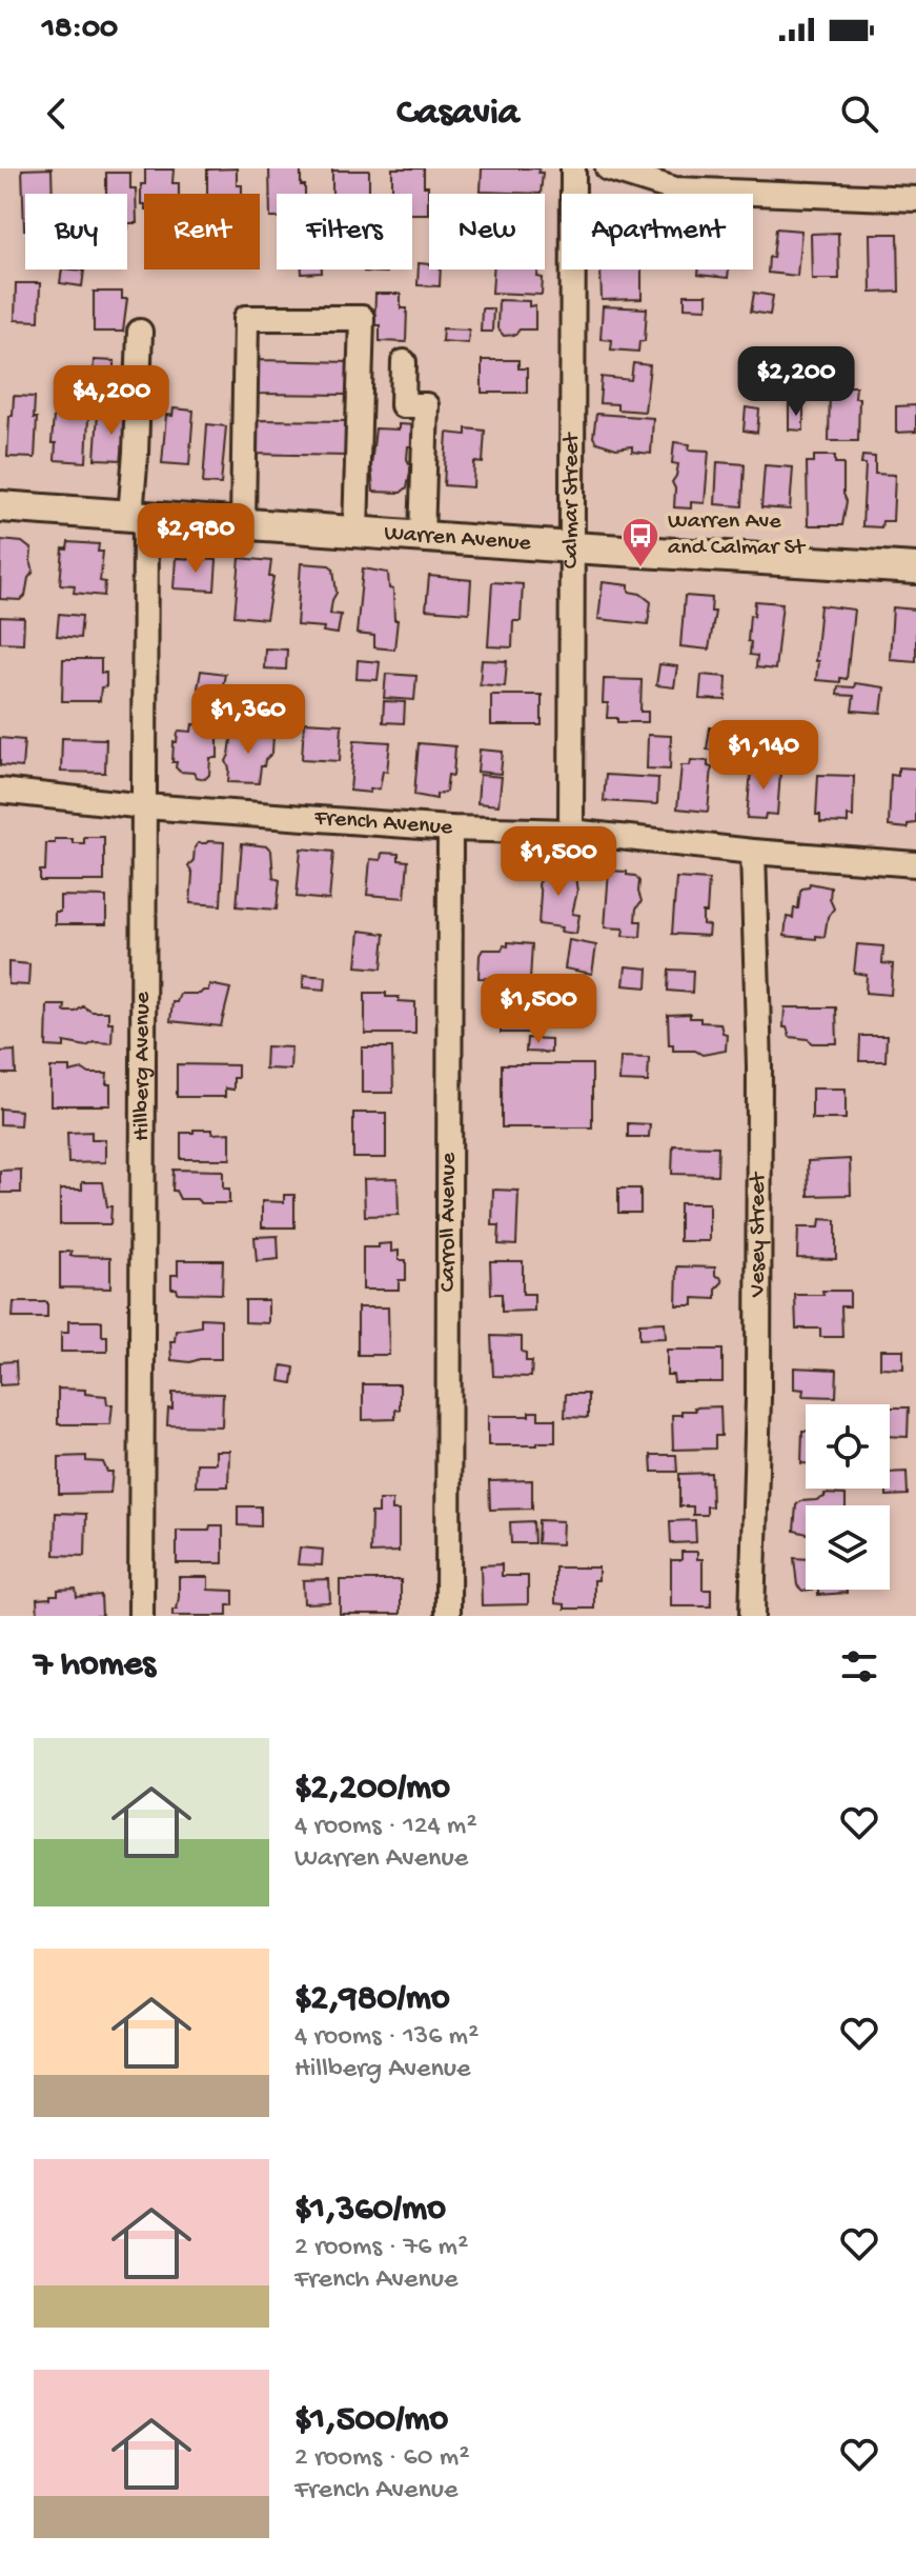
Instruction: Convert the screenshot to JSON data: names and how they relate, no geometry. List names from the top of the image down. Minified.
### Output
{"streets":{"main road":["Warren Avenue"],"street":["Calmar Street","French Avenue","Hillberg Avenue","Carroll Avenue","Vesey Street"]},"crossings":[["Calmar Street","Warren Avenue"],["Calmar Street","French Avenue"],["Warren Avenue","Hillberg Avenue"],["French Avenue","Hillberg Avenue"],["French Avenue","Carroll Avenue"],["French Avenue","Vesey Street"]],"places":{"bus stop":["Warren Ave and Calmar St"]},"page":{"status":"18:00","header":"Casavia","chip":["Buy","Rent","Filters","New","Apartment"],"price":["$2,200","$4,200","$2,980","$1,360","$1,140","$1,500","$1,500"],"heading":"7 homes","list":[{"name":"$2,200/mo","note":"4 rooms · 124 m² · Warren Avenue"},{"name":"$2,980/mo","note":"4 rooms · 136 m² · Hillberg Avenue"},{"name":"$1,360/mo","note":"2 rooms · 76 m² · French Avenue"},{"name":"$1,500/mo","note":"2 rooms · 60 m² · French Avenue"}]}}
